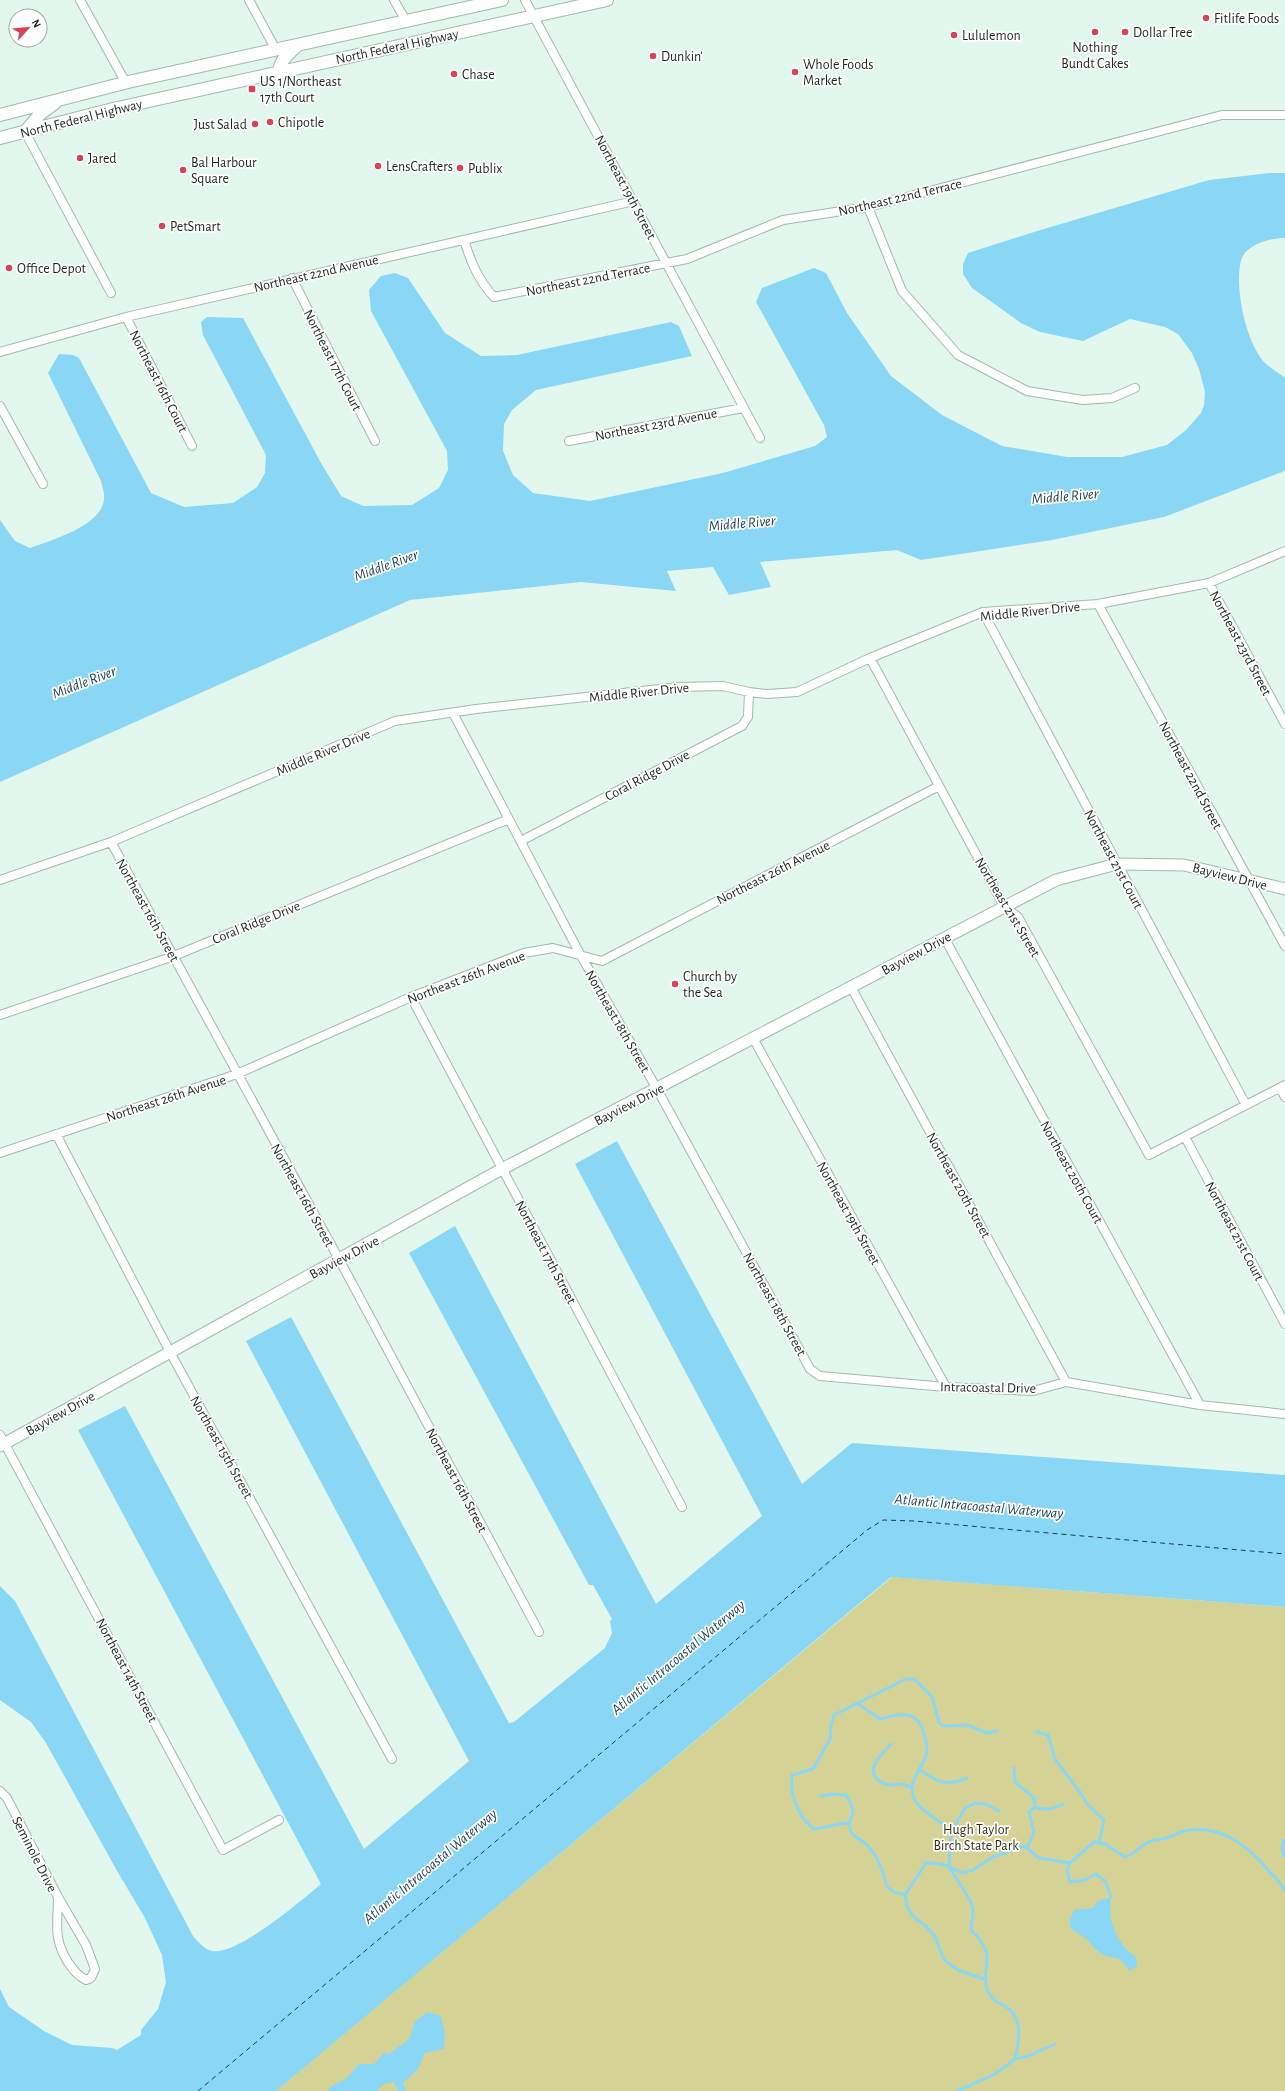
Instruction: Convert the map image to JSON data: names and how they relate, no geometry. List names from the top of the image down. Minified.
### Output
{"streets":{"main road":["North Federal Highway"],"street":["Northeast 19th Street","Northeast 22nd Terrace","Northeast 22nd Avenue","Northeast 17th Court","Northeast 16th Court","Northeast 23rd Avenue","Middle River Drive","Northeast 23rd Street","Coral Ridge Drive","Northeast 22nd Street","Northeast 21st Court","Northeast 26th Avenue","Bayview Drive","Northeast 21st Street","Northeast 16th Street","Northeast 18th Street","Northeast 20th Court","Northeast 20th Street","Northeast 17th Street","Intracoastal Drive","Northeast 15th Street","Northeast 14th Street","Seminole Drive"]},"crossings":[["North Federal Highway","Northeast 19th Street"],["Northeast 19th Street","Northeast 22nd Terrace"],["Northeast 19th Street","Northeast 22nd Avenue"],["Northeast 19th Street","Northeast 23rd Avenue"],["Northeast 19th Street","Bayview Drive"],["Northeast 19th Street","Intracoastal Drive"],["Northeast 22nd Terrace","Northeast 22nd Avenue"],["Northeast 22nd Avenue","Northeast 17th Court"],["Northeast 22nd Avenue","Northeast 16th Court"],["Middle River Drive","Northeast 23rd Street"],["Middle River Drive","Coral Ridge Drive"],["Middle River Drive","Northeast 22nd Street"],["Middle River Drive","Northeast 21st Court"],["Middle River Drive","Northeast 21st Street"],["Middle River Drive","Northeast 16th Street"],["Middle River Drive","Northeast 18th Street"],["Coral Ridge Drive","Northeast 16th Street"],["Coral Ridge Drive","Northeast 18th Street"],["Northeast 22nd Street","Bayview Drive"],["Northeast 21st Court","Bayview Drive"],["Northeast 21st Court","Northeast 21st Street"],["Northeast 26th Avenue","Northeast 21st Street"],["Northeast 26th Avenue","Northeast 16th Street"],["Northeast 26th Avenue","Northeast 18th Street"],["Northeast 26th Avenue","Northeast 17th Street"],["Northeast 26th Avenue","Northeast 15th Street"],["Bayview Drive","Northeast 21st Street"],["Bayview Drive","Northeast 16th Street"],["Bayview Drive","Northeast 18th Street"],["Bayview Drive","Northeast 20th Court"],["Bayview Drive","Northeast 20th Street"],["Bayview Drive","Northeast 17th Street"],["Bayview Drive","Northeast 15th Street"],["Bayview Drive","Northeast 14th Street"],["Northeast 18th Street","Intracoastal Drive"],["Northeast 20th Court","Intracoastal Drive"],["Northeast 20th Street","Intracoastal Drive"]],"water":["Middle River","Atlantic Intracoastal Waterway"],"parks":["Hugh Taylor Birch State Park"],"places":{"other":["Fitlife Foods","Nothing Bundt Cakes","Dollar Tree","Lululemon","Dunkin'","Whole Foods Market","Chase","Chipotle","Just Salad","Jared","LensCrafters","Publix","Bal Harbour Square","PetSmart","Office Depot","Church by the Sea"],"transit":["US 1/Northeast 17th Court"]},"north":"top right"}
